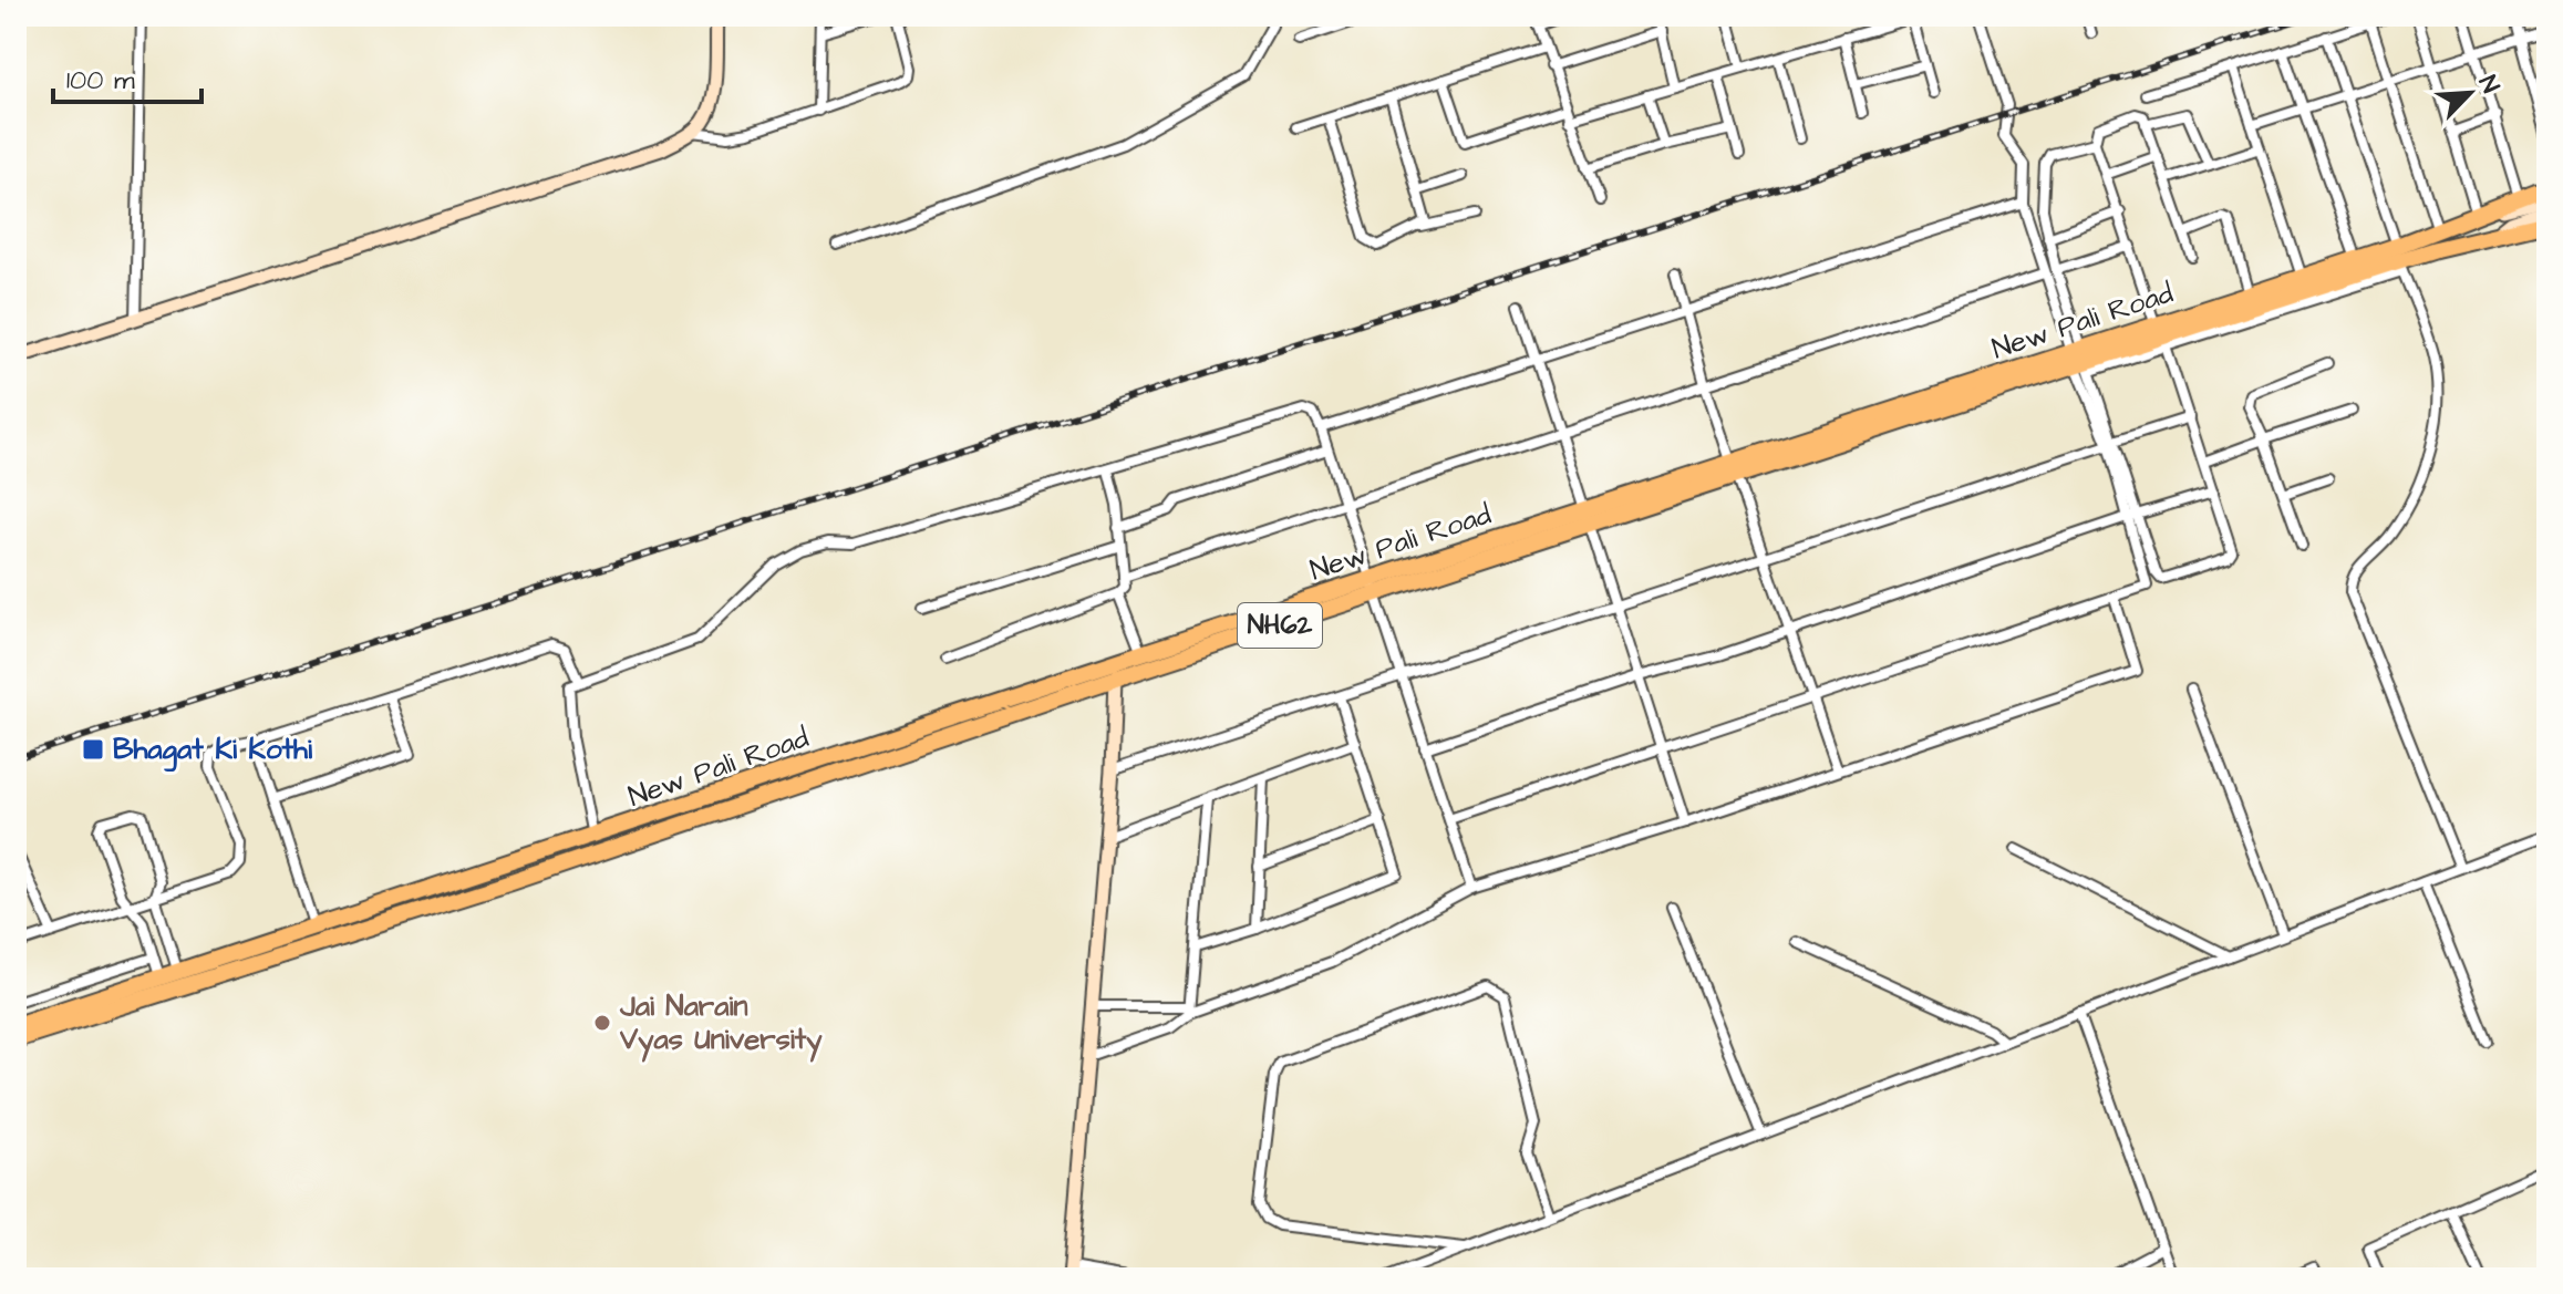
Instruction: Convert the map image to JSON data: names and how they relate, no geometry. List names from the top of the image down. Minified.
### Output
{"streets":{"highway":["New Pali Road","NH62"]},"places":{"transit":["Bhagat Ki Kothi"],"other":["Jai Narain Vyas University"]},"scale_bar":"100 m","north":"top right"}
